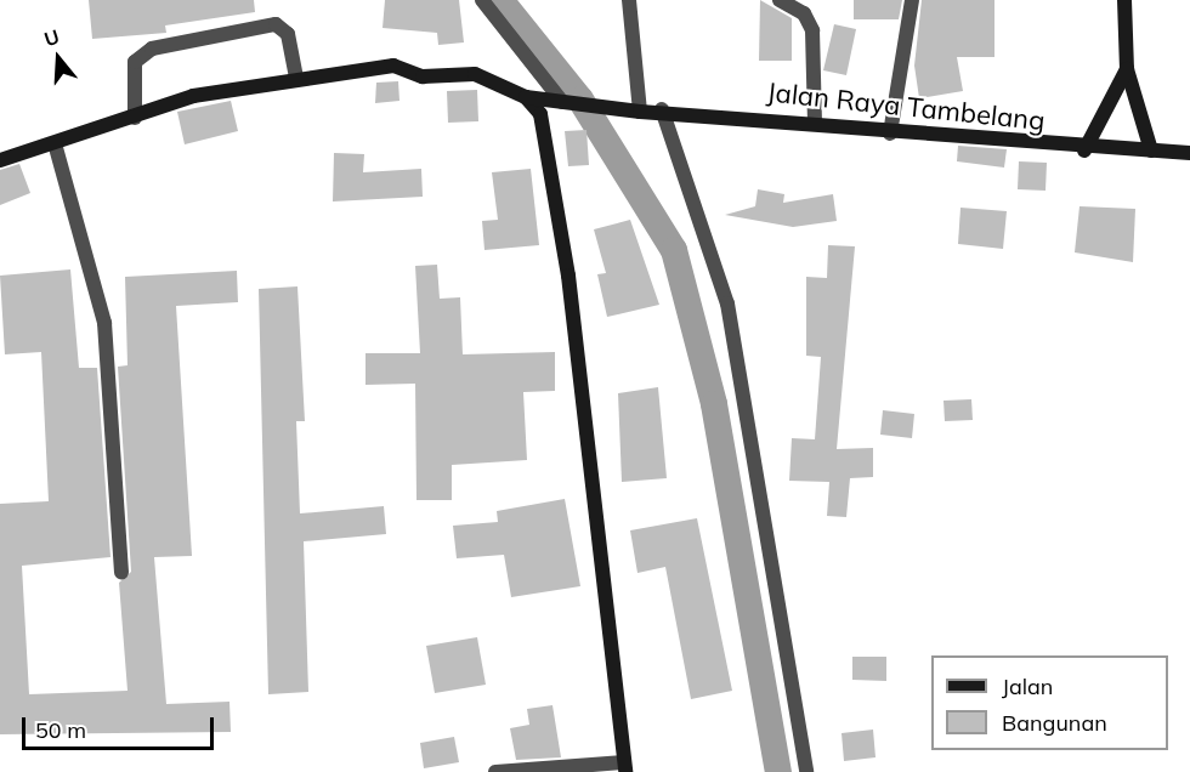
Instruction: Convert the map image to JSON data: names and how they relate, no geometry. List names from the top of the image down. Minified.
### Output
{"streets":{"main road":["Jalan Raya Tambelang"]},"legend":["Jalan","Bangunan"],"scale_bar":"50 m","north":"top"}
